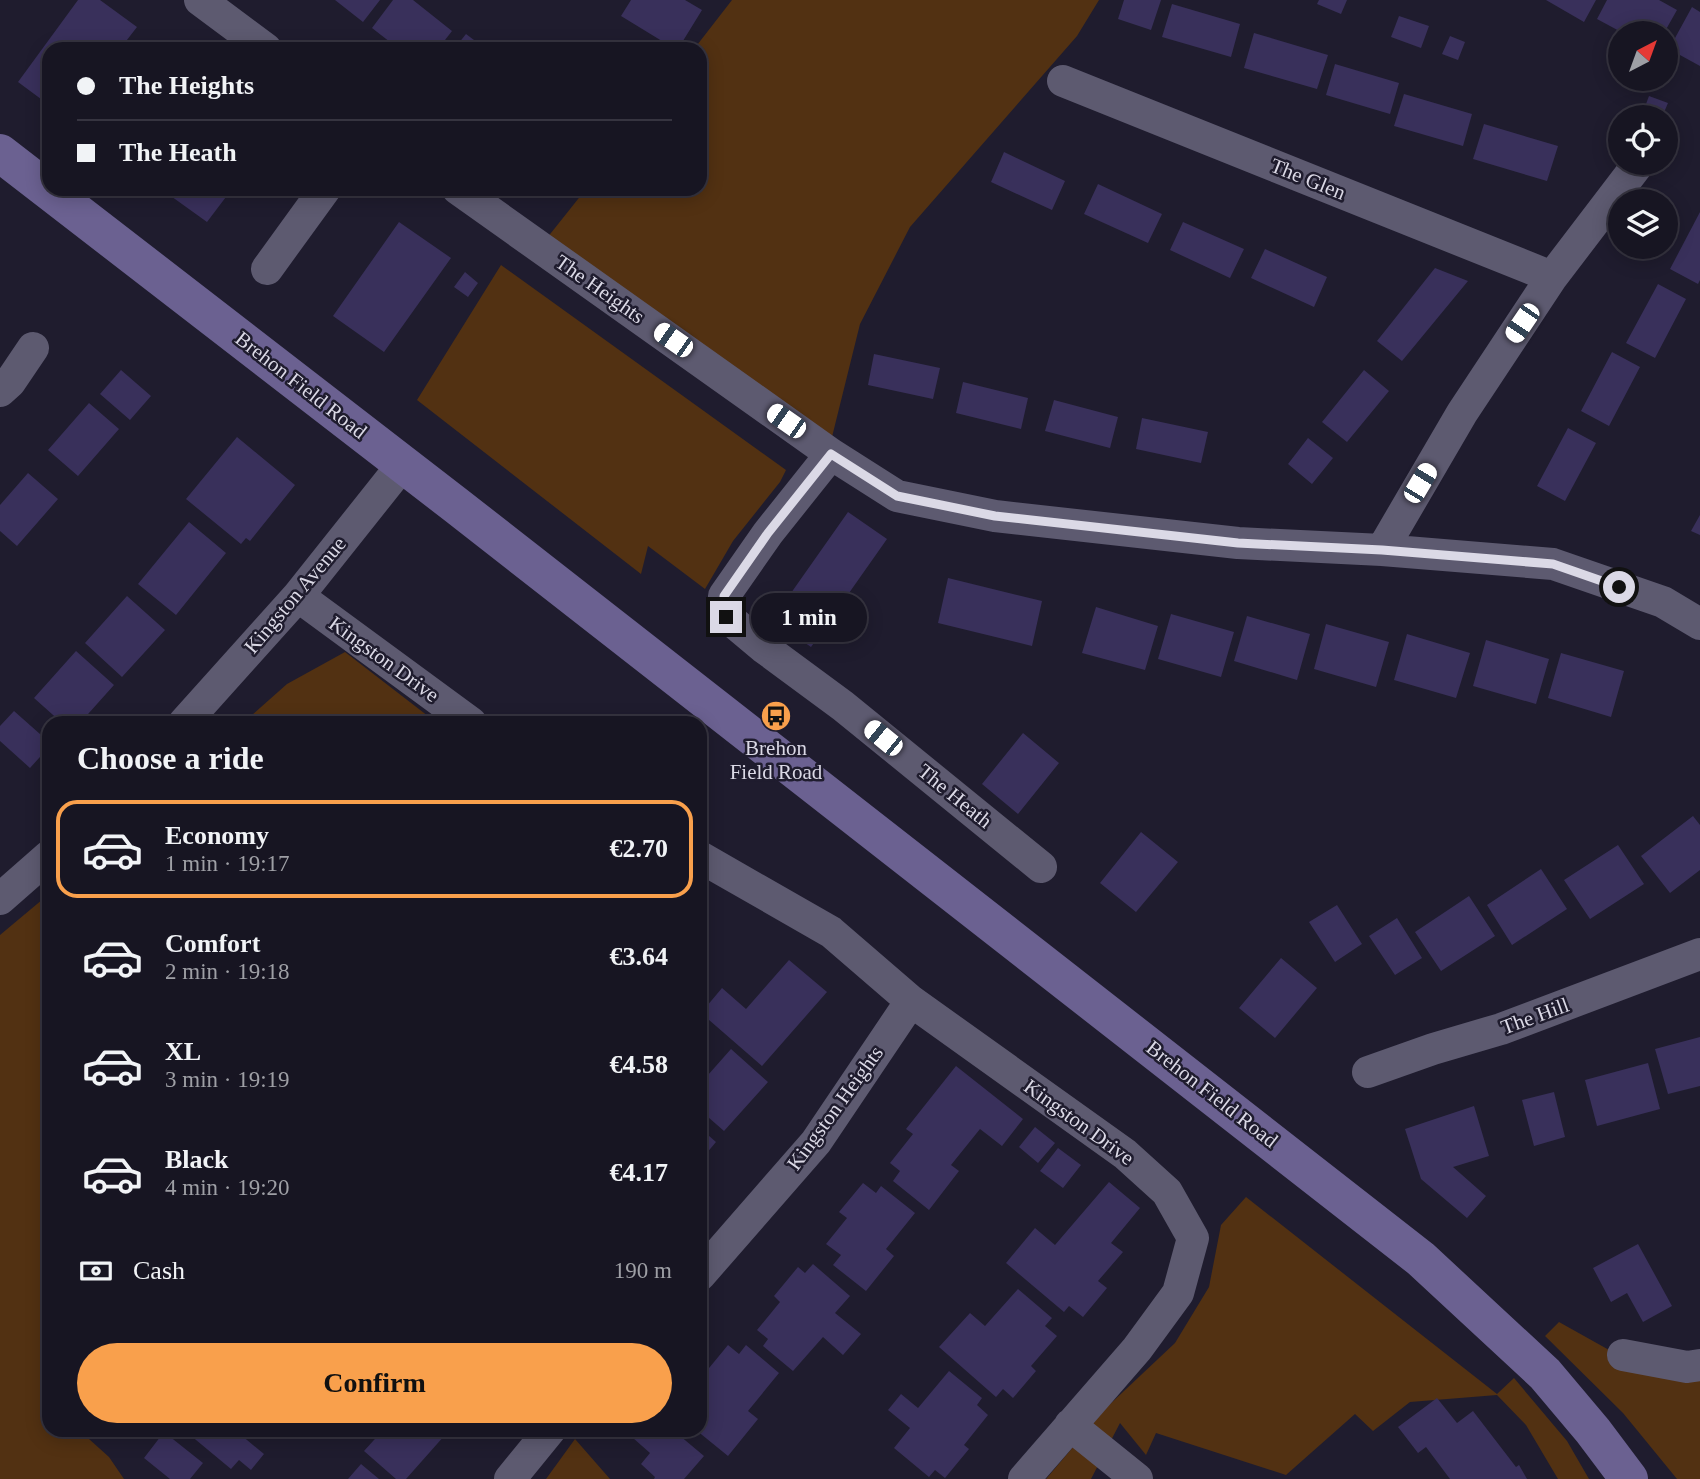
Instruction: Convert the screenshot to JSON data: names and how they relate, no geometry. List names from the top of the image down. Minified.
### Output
{"streets":{"main road":["Brehon Field Road"],"street":["The Glen","The Heights","Kingston Avenue","Kingston Drive","The Heath","The Hill","Kingston Heights"]},"crossings":[["The Heights","The Heath"],["Brehon Field Road","Kingston Avenue"],["Kingston Avenue","Kingston Drive"],["Kingston Drive","Kingston Heights"]],"places":{"bus stop":["Brehon Field Road"]},"north":"top right","page":{"banner":["The Heights","The Heath"],"bubble":"1 min","heading":"Choose a ride","list":[{"name":"Economy","note":"1 min · 19:17","value":"€2.70"},{"name":"Comfort","note":"2 min · 19:18","value":"€3.64"},{"name":"XL","note":"3 min · 19:19","value":"€4.58"},{"name":"Black","note":"4 min · 19:20","value":"€4.17"}],"pay":["Cash","190 m"],"buttons":"Confirm"}}
